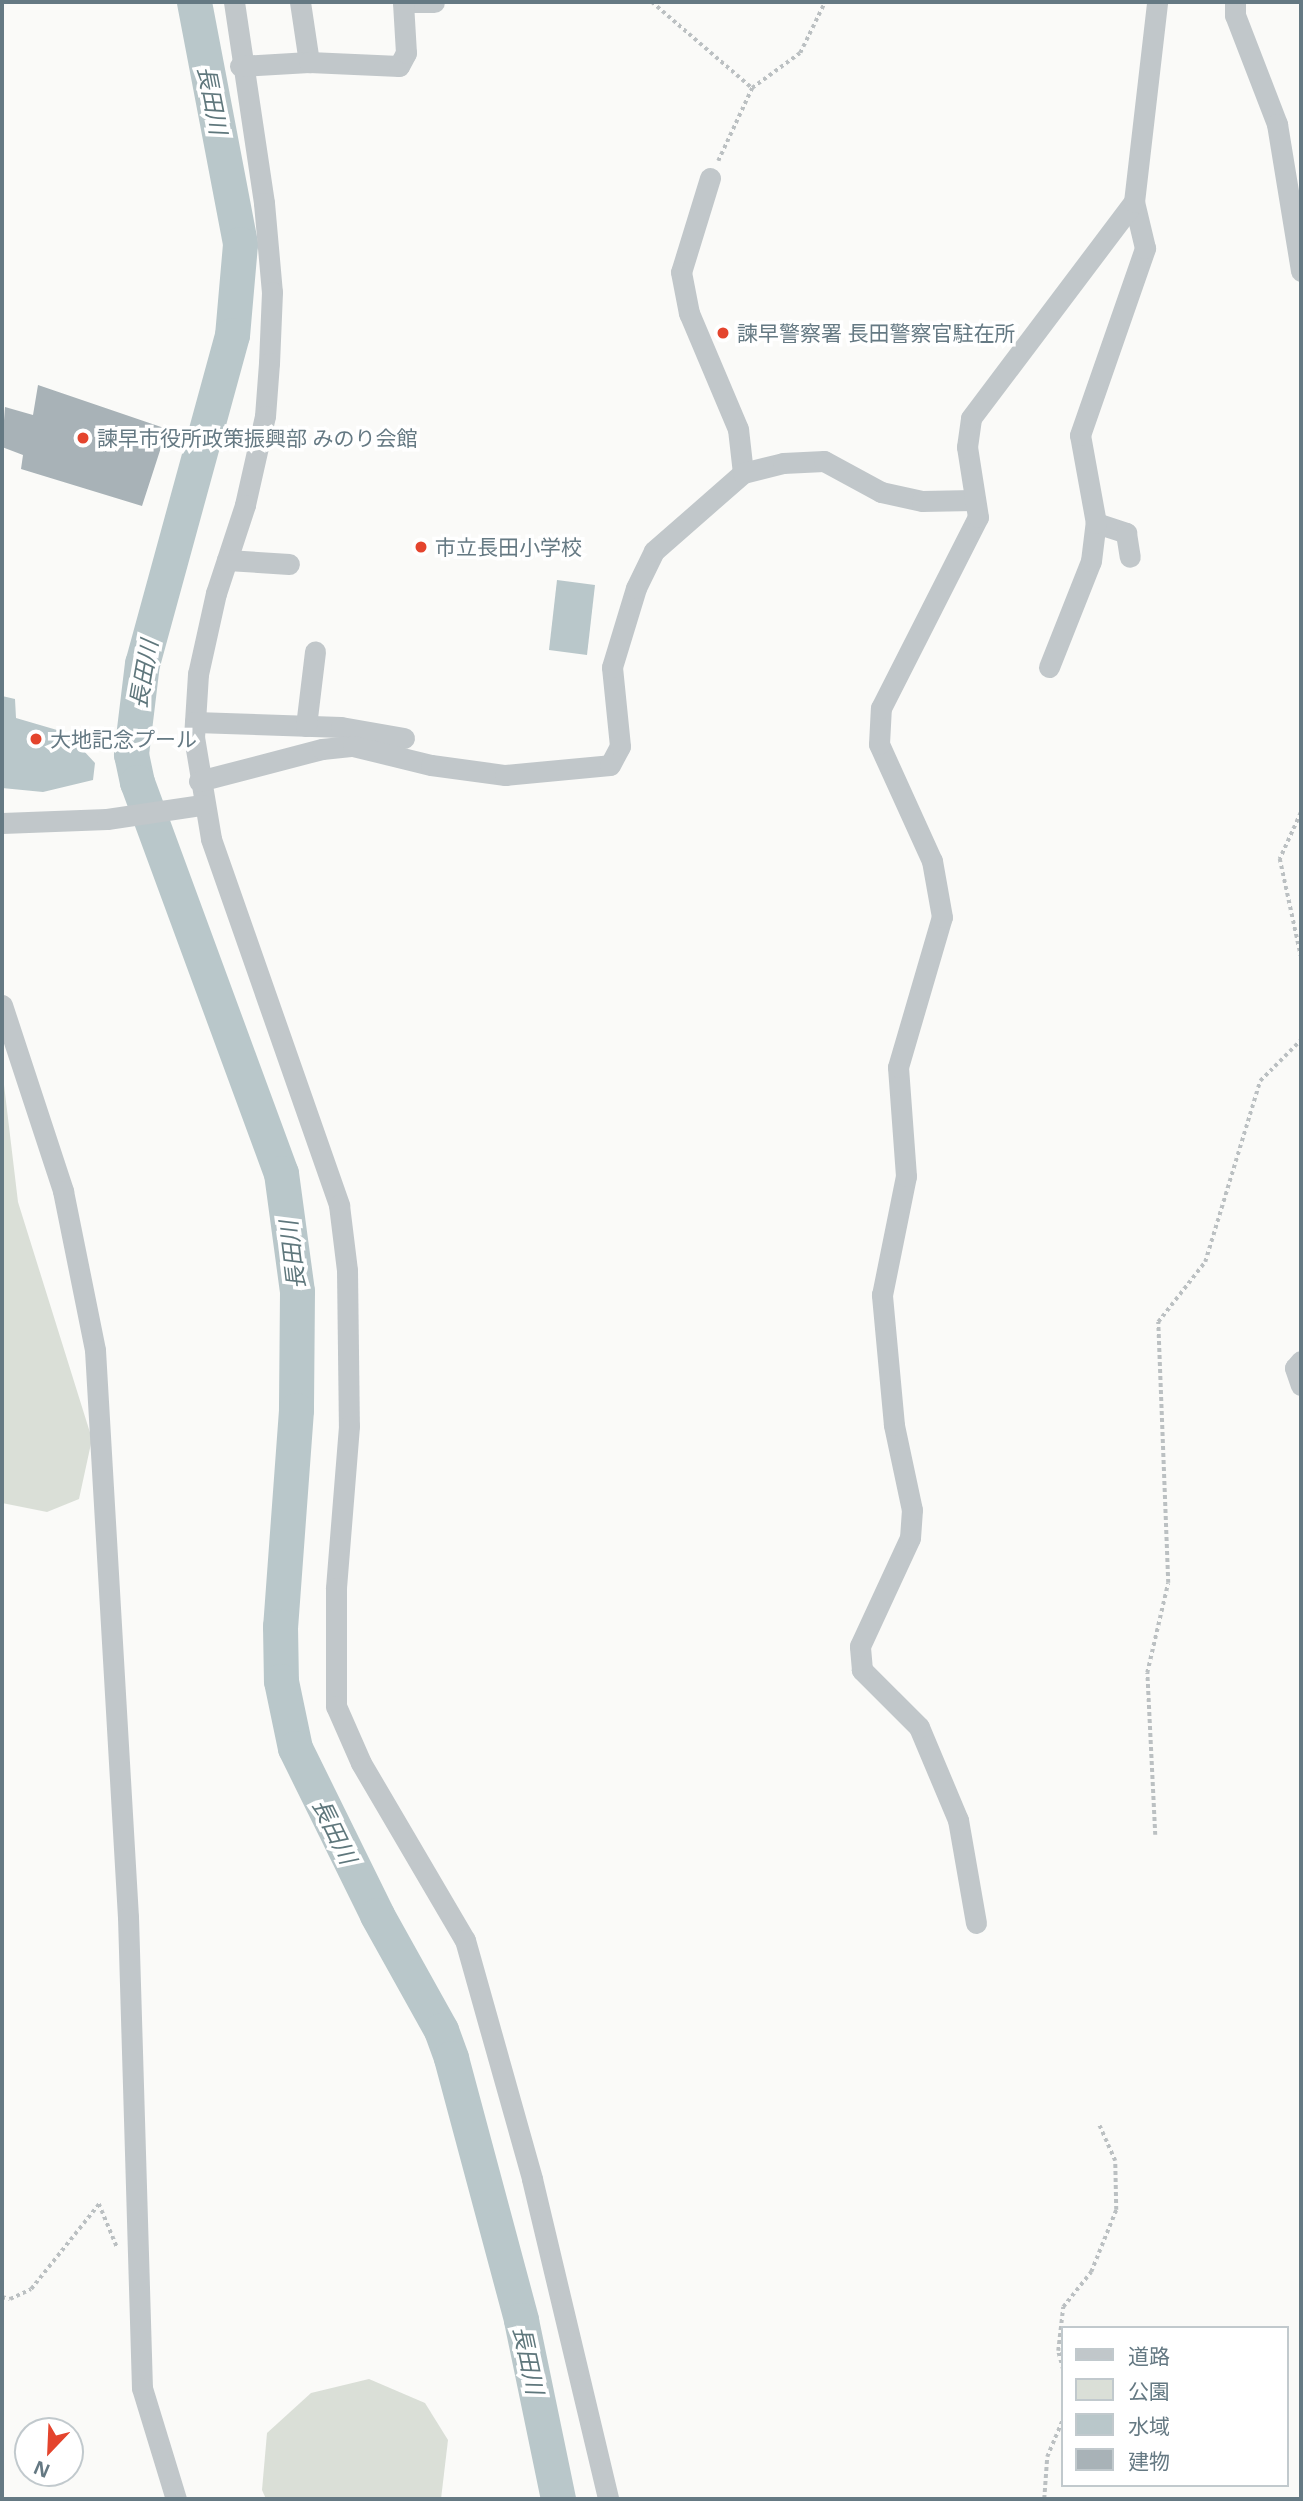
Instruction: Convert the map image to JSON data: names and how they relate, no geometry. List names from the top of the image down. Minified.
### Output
{"water":["長田川"],"places":["諫早警察署 長田警察官駐在所","諫早市役所政策振興部 みのり会館","市立長田小学校","大地記念プール"],"legend":["道路","公園","水域","建物"],"north":"bottom left"}
